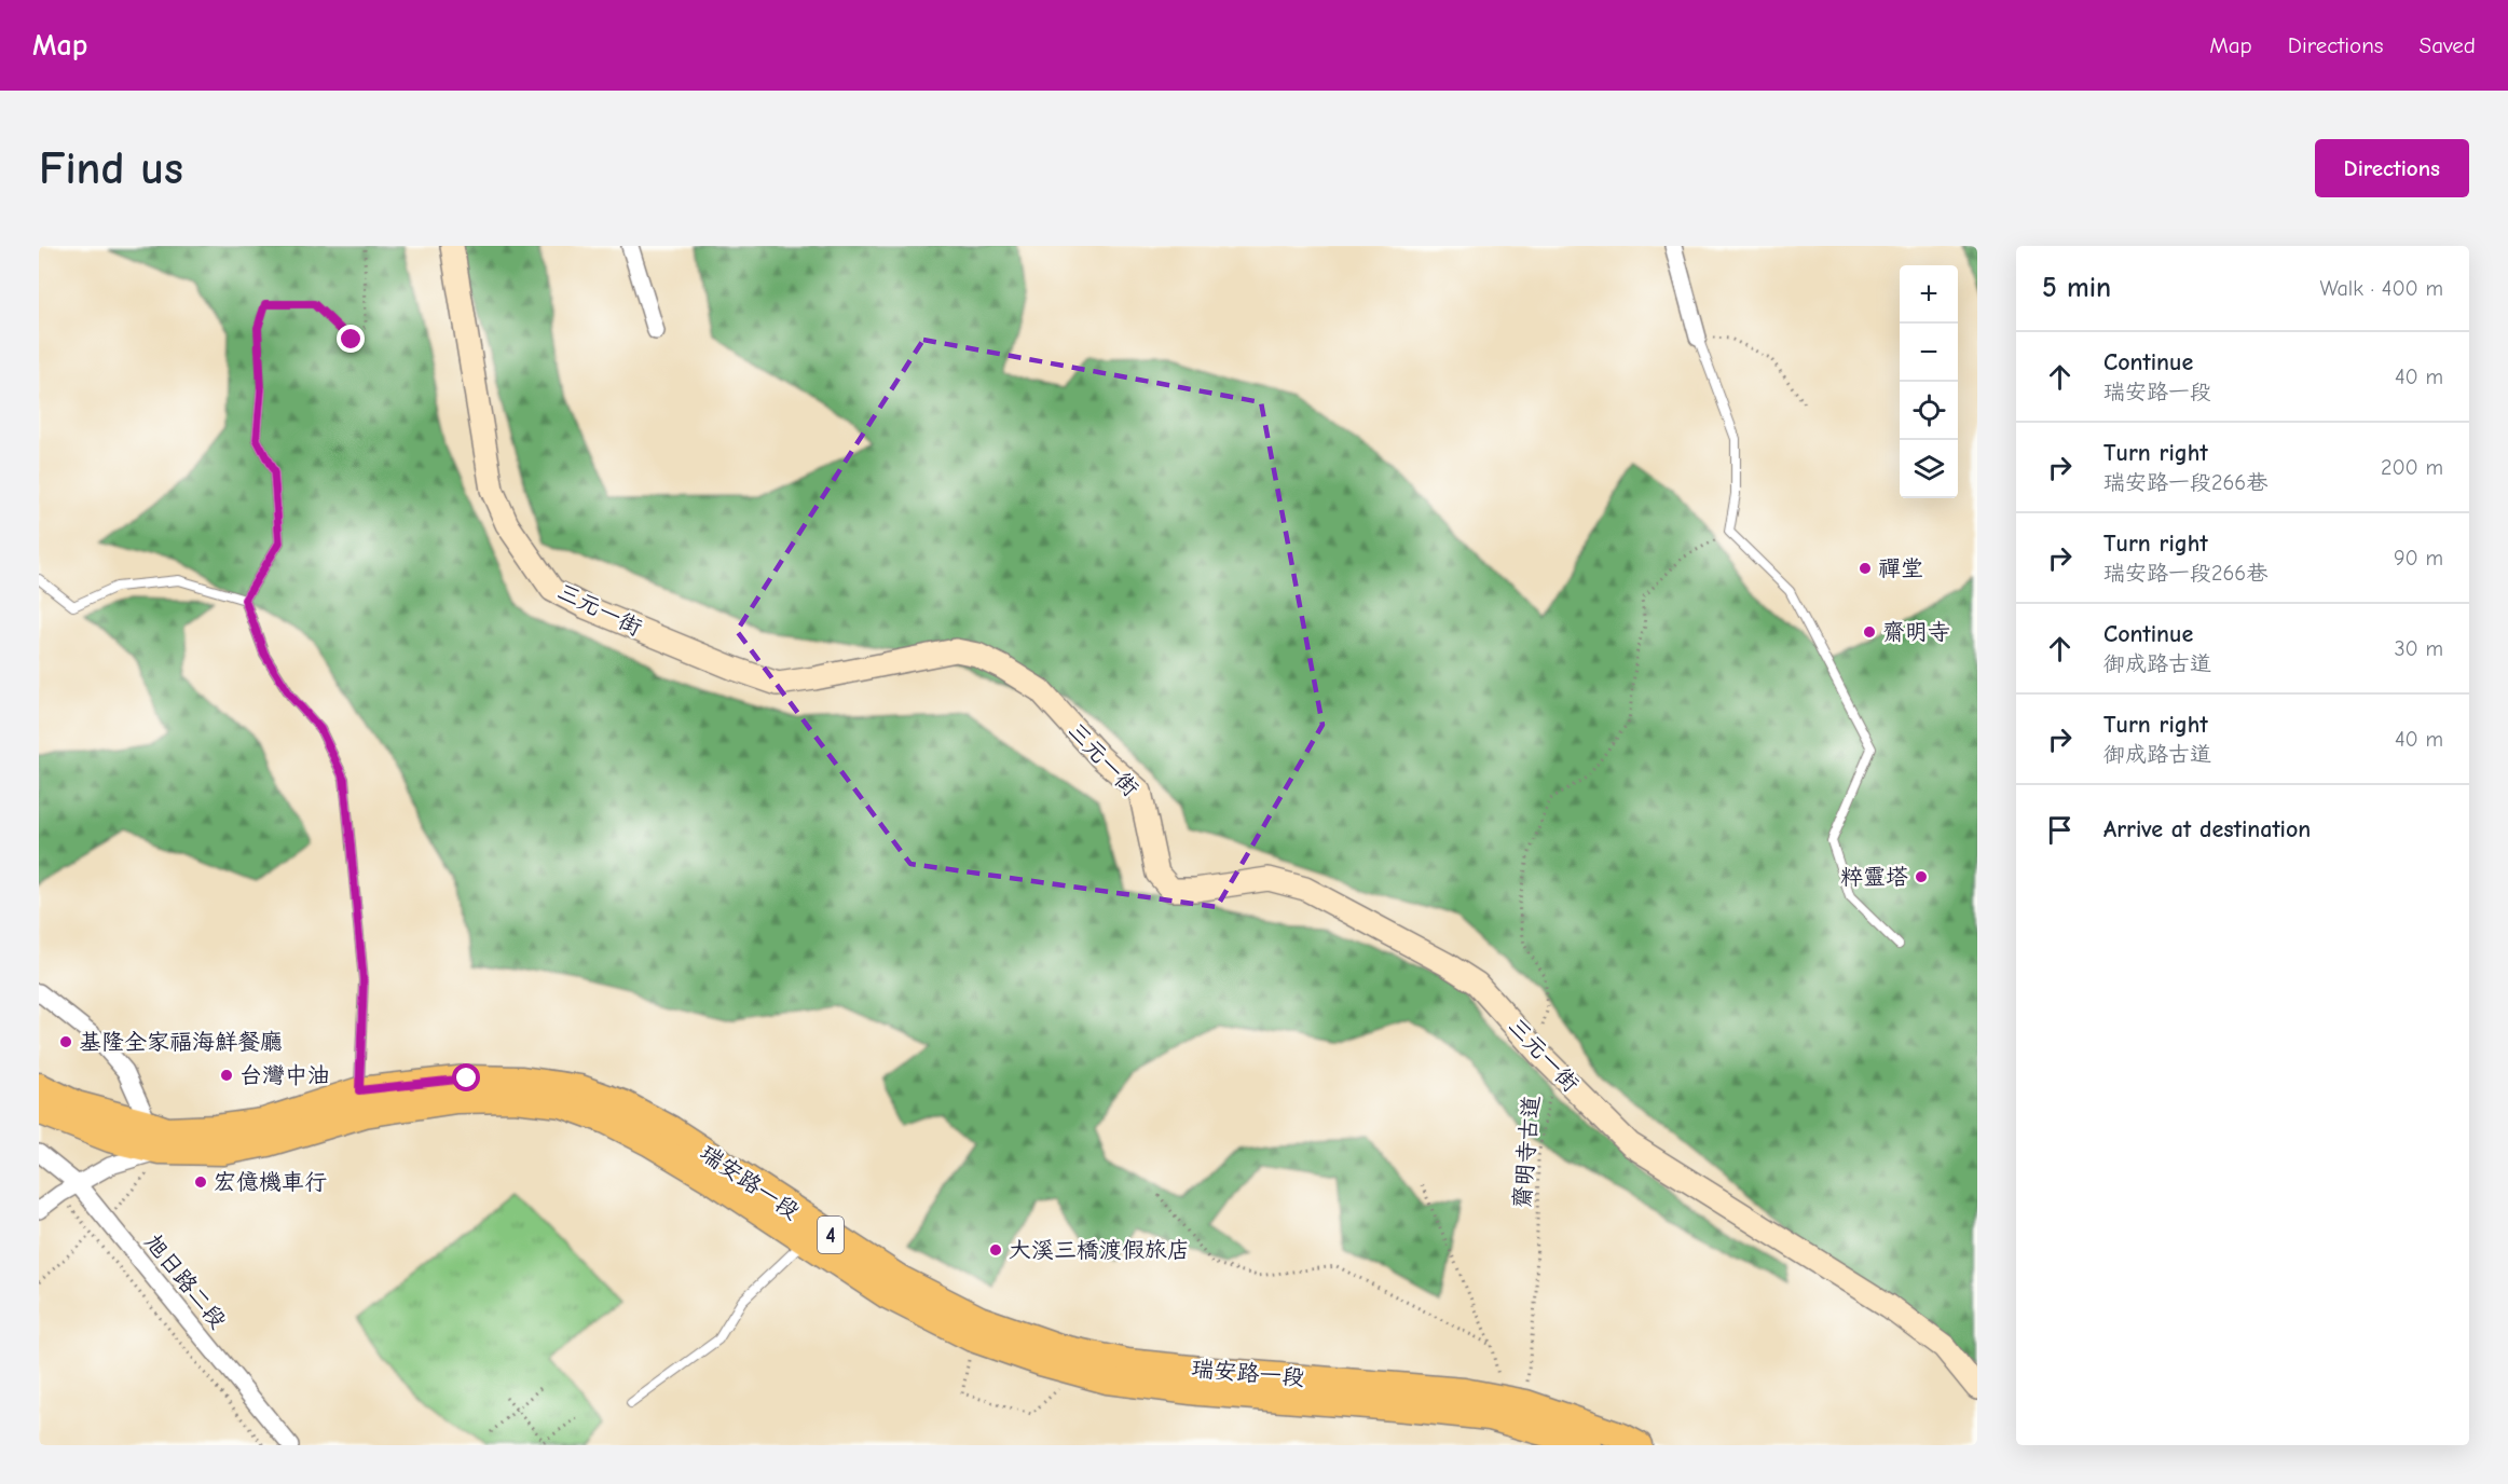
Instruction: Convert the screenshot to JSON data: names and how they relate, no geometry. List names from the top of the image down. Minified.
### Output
{"streets":{"main road":["瑞安路一段","4"],"street":["三元一街","旭日路二段"],"path":["齋明寺古道"]},"crossings":[["齋明寺古道","瑞安路一段"]],"places":["禪堂","齋明寺","粹靈塔","基隆全家福海鮮餐廳","台灣中油","宏億機車行","大溪三橋渡假旅店"],"page":{"header":"Map","nav":["Map","Directions","Saved"],"buttons":"Directions","title":"Find us","heading":["5 min","Walk · 400 m"],"map_buttons":["+","−"],"list":[["Continue","瑞安路一段","40 m"],["Turn right","瑞安路一段266巷","200 m"],["Turn right","瑞安路一段266巷","90 m"],["Continue","御成路古道","30 m"],["Turn right","御成路古道","40 m"],"Arrive at destination"]}}
